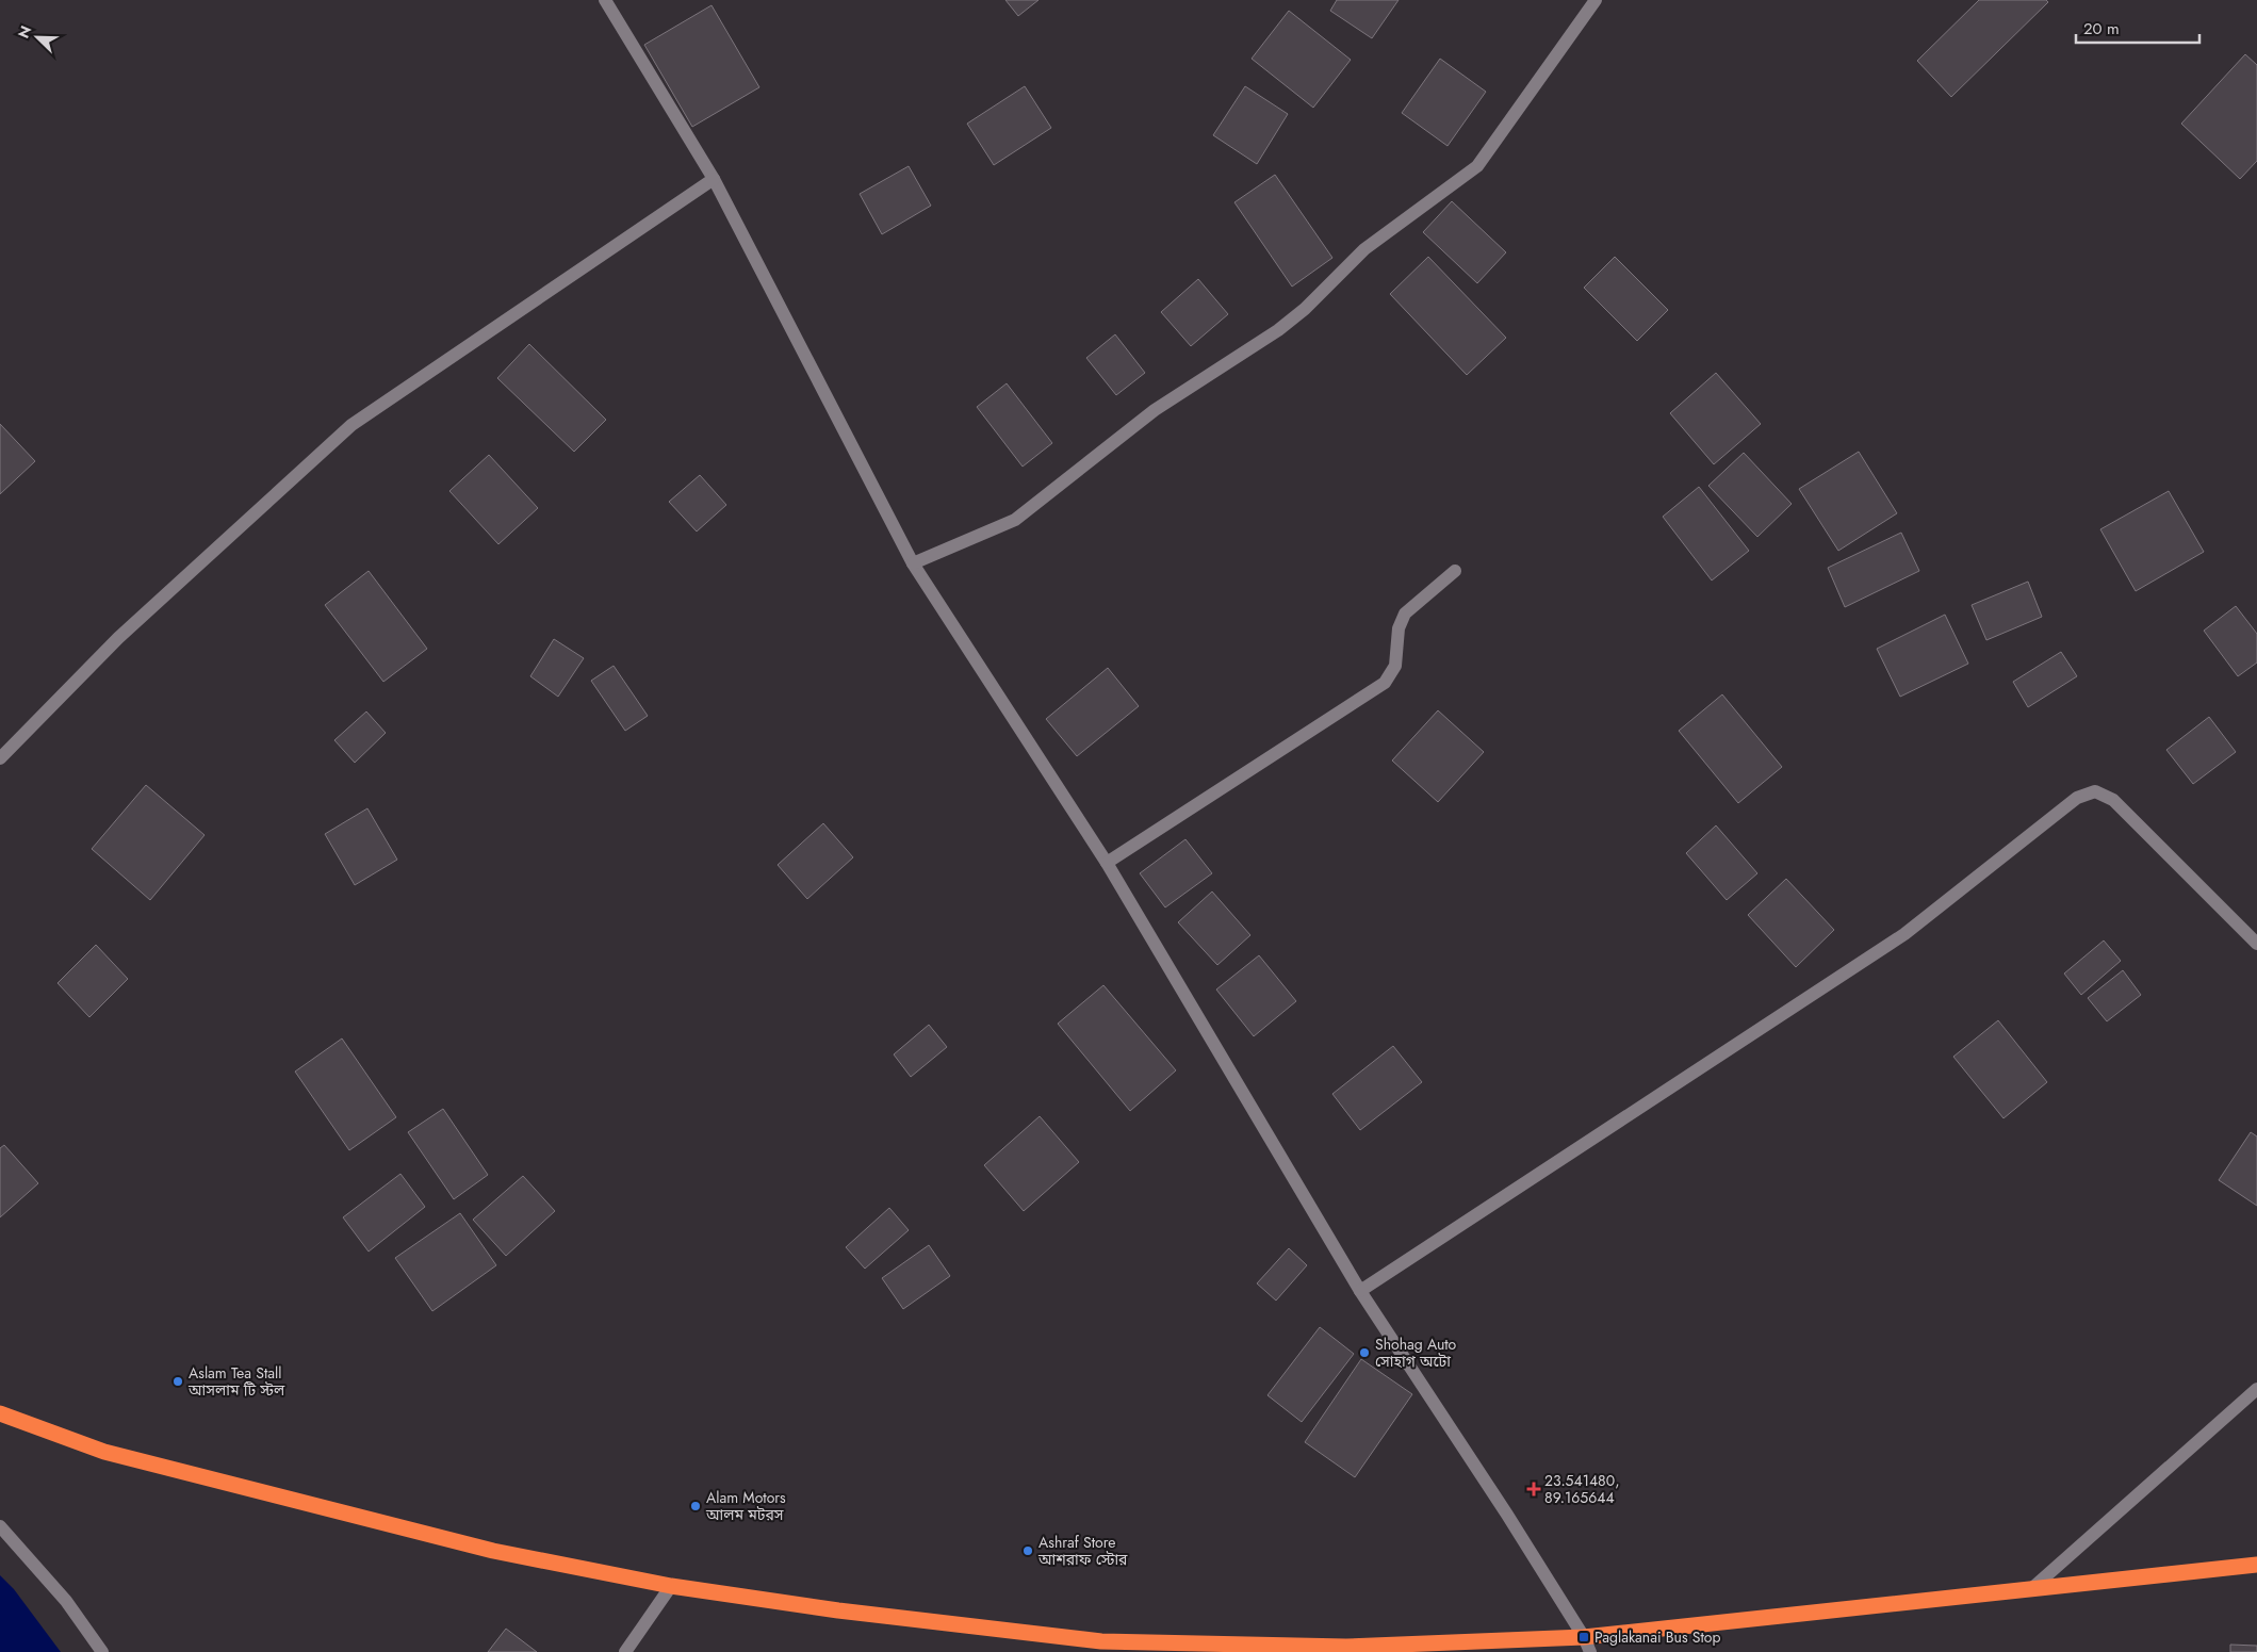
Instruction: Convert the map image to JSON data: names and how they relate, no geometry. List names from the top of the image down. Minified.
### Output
{"places":{"other":["Shohag Auto সোহাগ অটো","Aslam Tea Stall আসলাম টি স্টল","Alam Motors আলম মটরস","Ashraf Store আশরাফ স্টোর"],"health":["23.541480, 89.165644"],"transit":["Paglakanai Bus Stop"]},"scale_bar":"20 m","north":"top left"}
